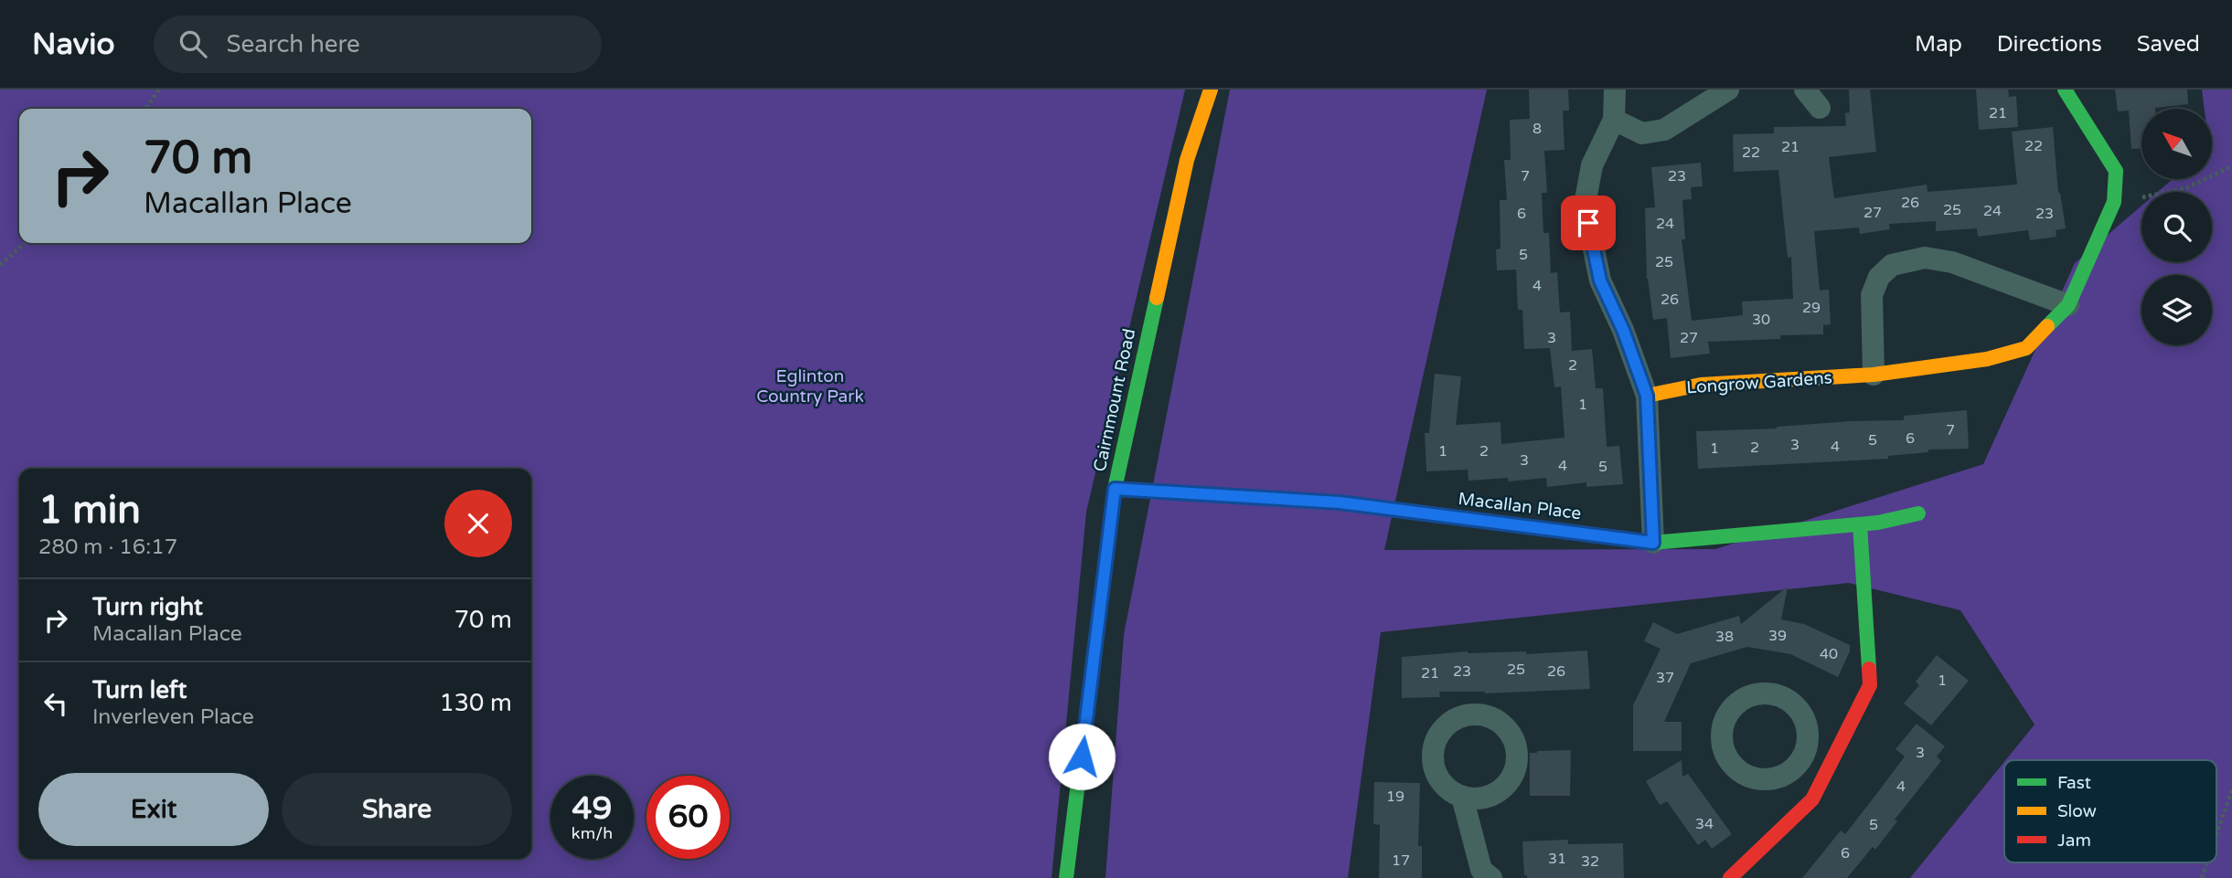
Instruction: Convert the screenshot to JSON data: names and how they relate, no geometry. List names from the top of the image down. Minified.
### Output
{"streets":{"street":["Longrow Gardens","Cairnmount Road","Macallan Place"]},"crossings":[["Cairnmount Road","Macallan Place"]],"parks":["Eglinton Country Park"],"house_numbers":["21","8","22","21","22","7","23","26","25","24","27","6","23","24","5","25","4","26","29","30","3","27","2","1","7","6","5","3","4","2","1","1","2","3","4","5","39","38","40","25","23","26","21","37","1","3","4","19","34","5","6","31","17","32"],"legend":["Fast","Slow","Jam"],"north":"top left","page":{"header":"Navio","search":"Search here","nav":["Map","Directions","Saved"],"turn":["70 m","Macallan Place"],"heading":["1 min","280 m · 16:17"],"list":[{"name":"Turn right","note":"Macallan Place","value":"70 m"},{"name":"Turn left","note":"Inverleven Place","value":"130 m"}],"buttons":["Exit","Share"],"speed":"49 km/h","limit":"60"}}
